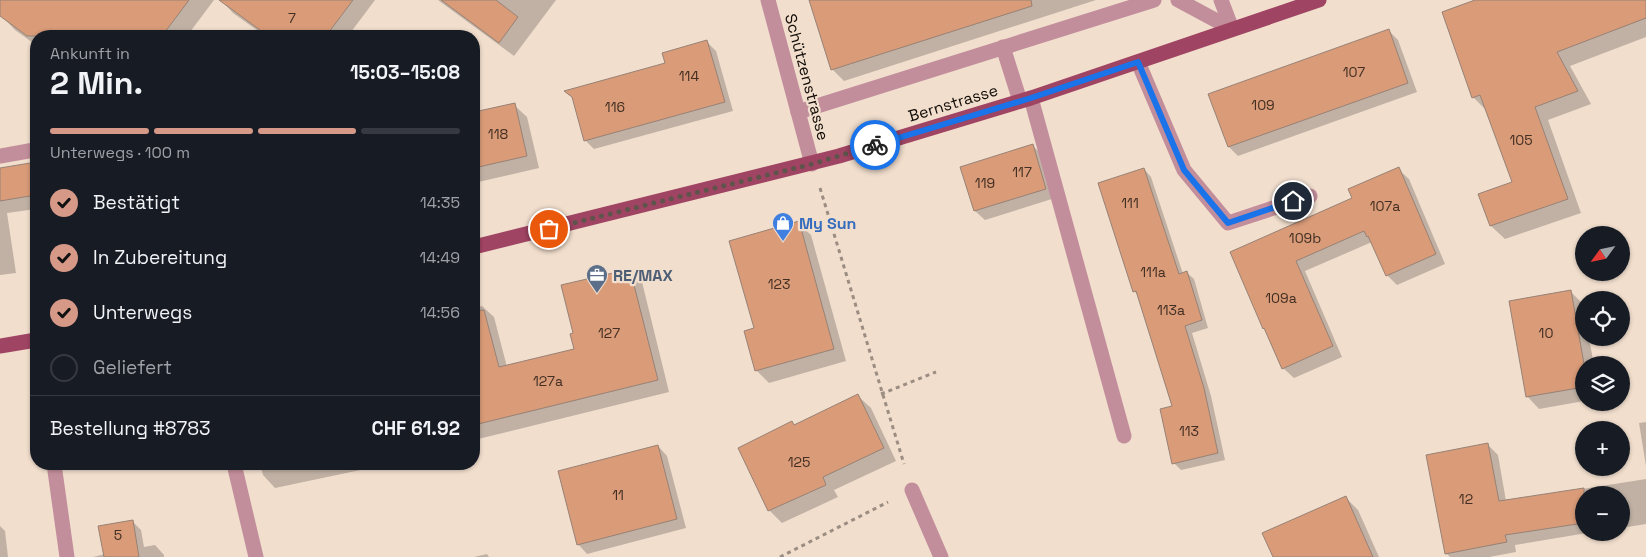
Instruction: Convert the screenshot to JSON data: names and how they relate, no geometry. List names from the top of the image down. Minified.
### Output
{"streets":{"main road":["Bernstrasse"],"street":["Schützenstrasse"]},"crossings":[["Schützenstrasse","Bernstrasse"]],"places":{"shop":["My Sun"],"office":["RE/MAX"]},"house_numbers":["7","107","114","109","116","118","105","117","119","111","107a","109b","111a","123","109a","113a","127","10","127a","113","125","11","12","5"],"north":"bottom left","page":{"heading":["2 Min.","Ankunft in","15:03–15:08"],"panel":["Bestellung #8783","CHF 61.92"],"bar":"Unterwegs · 100 m","list":[["Bestätigt","14:35"],["In Zubereitung","14:49"],["Unterwegs","14:56"],"Geliefert"],"map_buttons":["+","−"]}}
